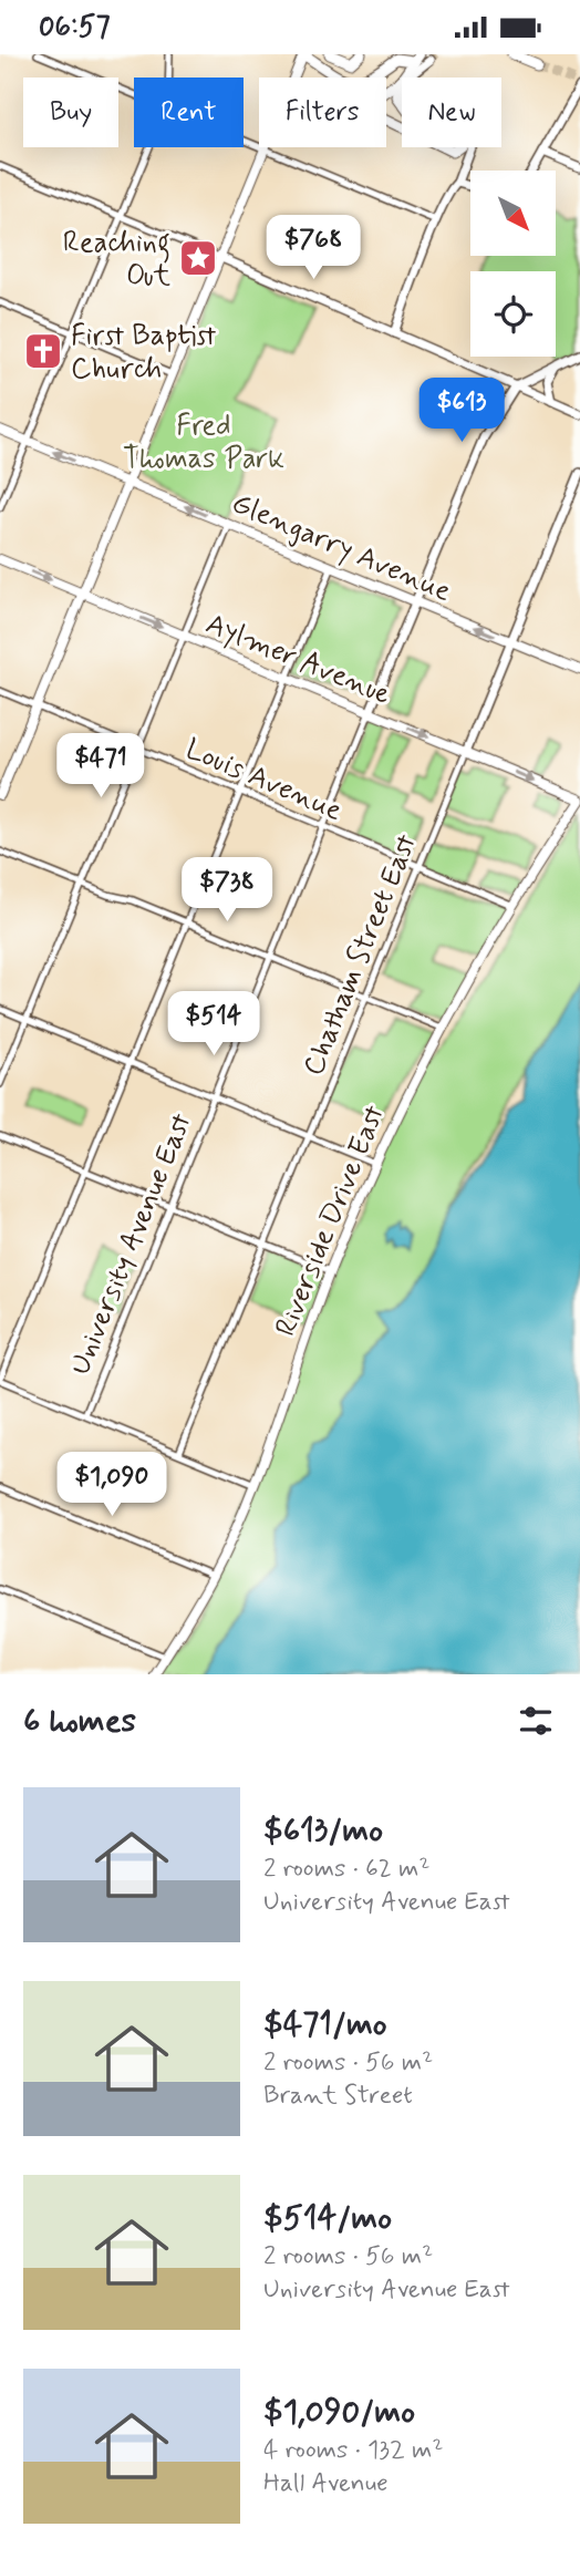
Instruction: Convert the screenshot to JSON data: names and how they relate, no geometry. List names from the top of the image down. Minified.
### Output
{"streets":{"main road":["Glengarry Avenue","Aylmer Avenue","Riverside Drive East"],"street":["Louis Avenue","Chatham Street East","University Avenue East"]},"crossings":[["Glengarry Avenue","Chatham Street East"],["Glengarry Avenue","University Avenue East"],["Aylmer Avenue","Chatham Street East"],["Aylmer Avenue","Riverside Drive East"],["Aylmer Avenue","University Avenue East"],["Louis Avenue","Chatham Street East"],["Louis Avenue","Riverside Drive East"],["Louis Avenue","University Avenue East"]],"one_way":["Glengarry Avenue","Aylmer Avenue"],"parks":["Fred Thomas Park"],"places":{"place":["Reaching Out"],"church":["First Baptist Church"]},"north":"bottom right","page":{"status":"06:57","chip":["Buy","Rent","Filters","New"],"price":["$768","$613","$471","$738","$514","$1,090"],"heading":"6 homes","list":[{"name":"$613/mo","note":"2 rooms · 62 m² · University Avenue East"},{"name":"$471/mo","note":"2 rooms · 56 m² · Brant Street"},{"name":"$514/mo","note":"2 rooms · 56 m² · University Avenue East"},{"name":"$1,090/mo","note":"4 rooms · 132 m² · Hall Avenue"}]}}
